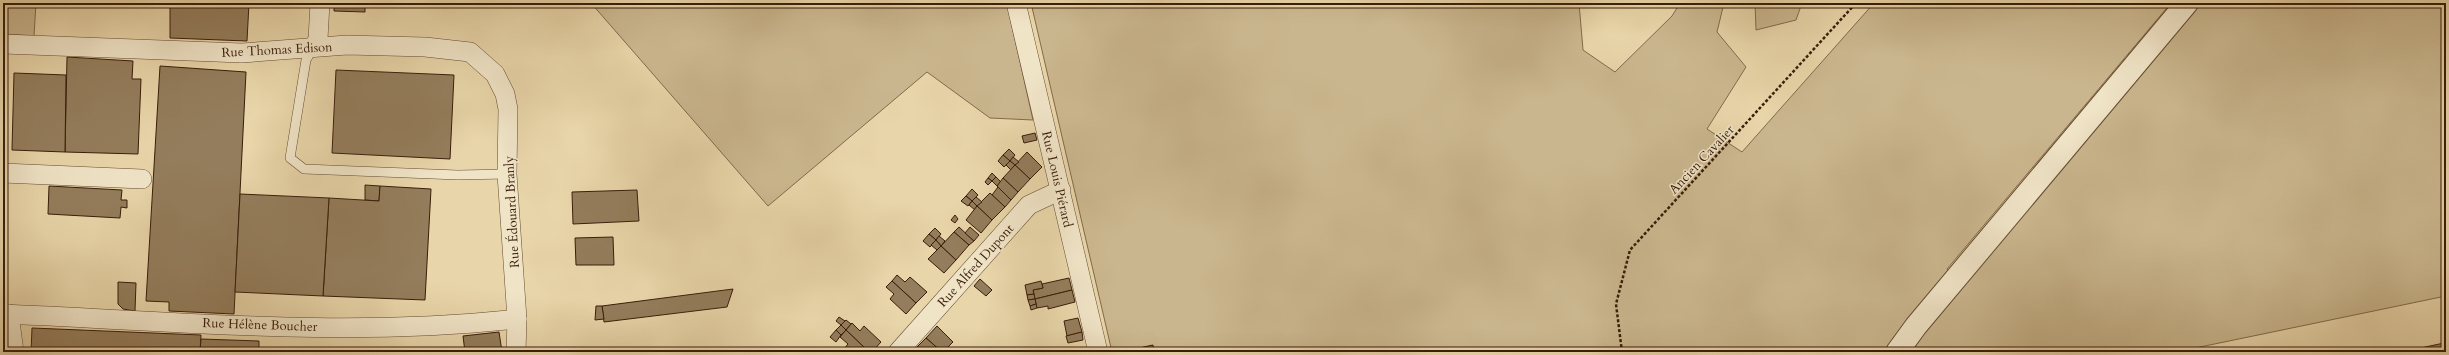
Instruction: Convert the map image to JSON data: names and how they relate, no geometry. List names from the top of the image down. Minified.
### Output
{"streets":{"street":["Rue Thomas Edison","Rue Louis Piérard","Rue Édouard Branly","Rue Alfred Dupont","Rue Hélène Boucher"],"path":["Ancien Cavalier"]},"crossings":[["Rue Thomas Edison","Rue Édouard Branly"],["Rue Louis Piérard","Rue Alfred Dupont"],["Rue Édouard Branly","Rue Hélène Boucher"]]}
